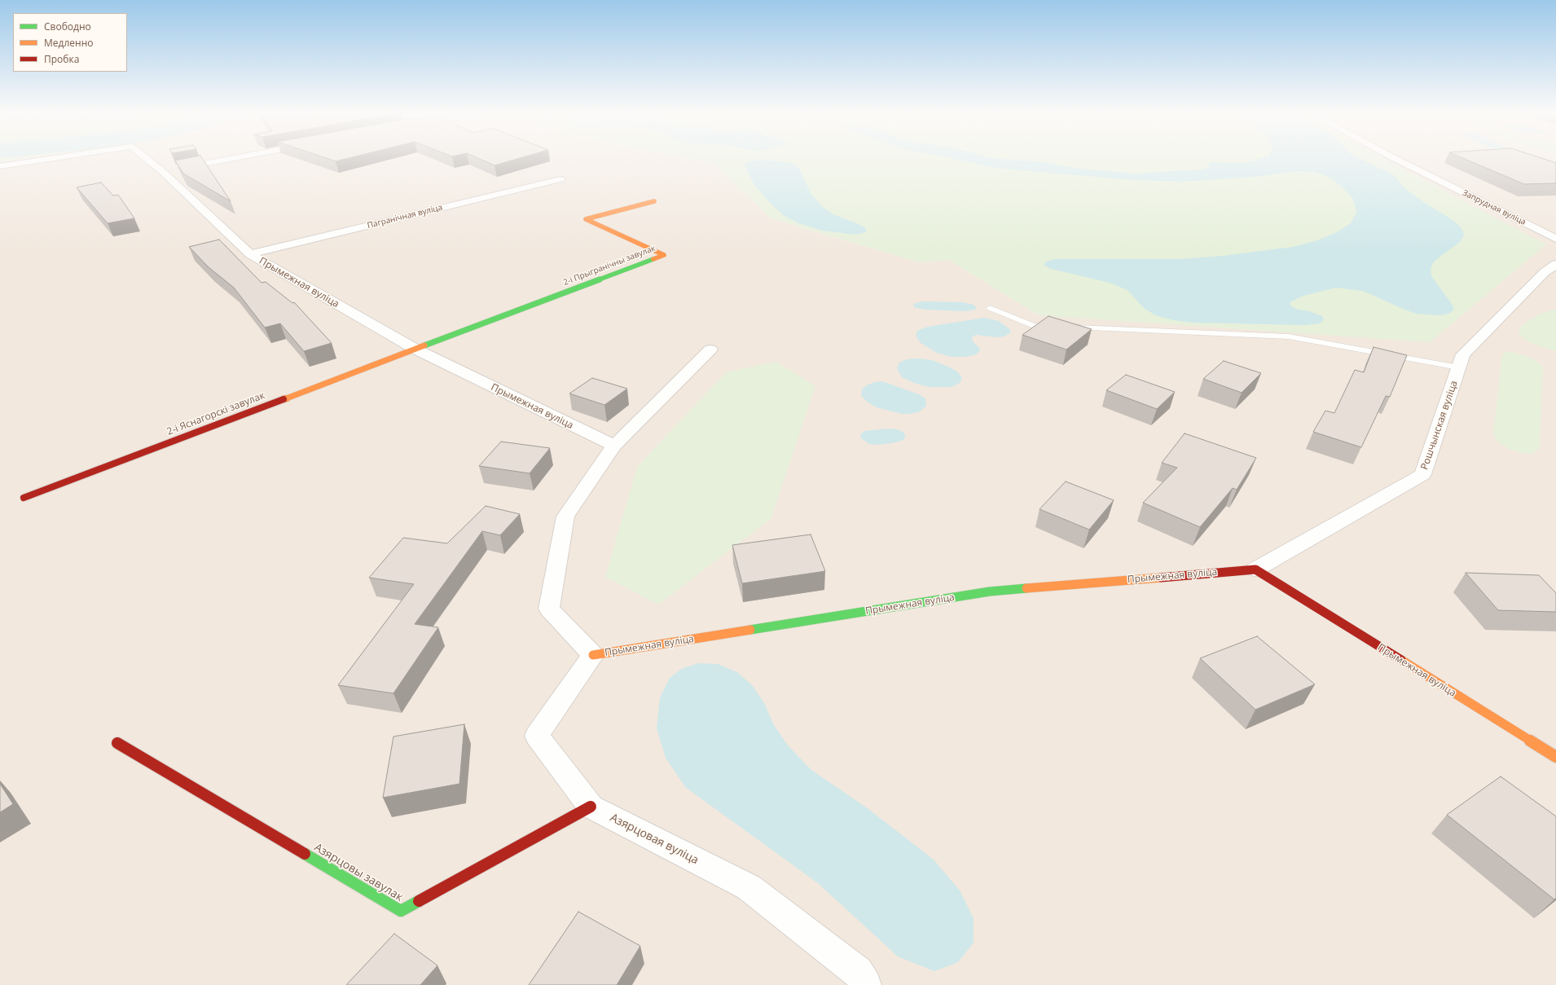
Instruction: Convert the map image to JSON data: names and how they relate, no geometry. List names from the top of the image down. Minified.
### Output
{"streets":{"street":["Запрудная вуліца","Пагранічная вуліца","2-і Прыгранічны завулак","Прымежная вуліца","2-і Яснагорскі завулак","Рошчынская вуліца","Азярцовая вуліца","Азярцовы завулак"]},"crossings":[["Пагранічная вуліца","Прымежная вуліца"],["2-і Прыгранічны завулак","Прымежная вуліца"],["2-і Прыгранічны завулак","2-і Яснагорскі завулак"],["Прымежная вуліца","2-і Яснагорскі завулак"],["Прымежная вуліца","Рошчынская вуліца"],["Прымежная вуліца","Азярцовая вуліца"],["Азярцовая вуліца","Азярцовы завулак"]],"legend":["Свободно","Медленно","Пробка"]}
